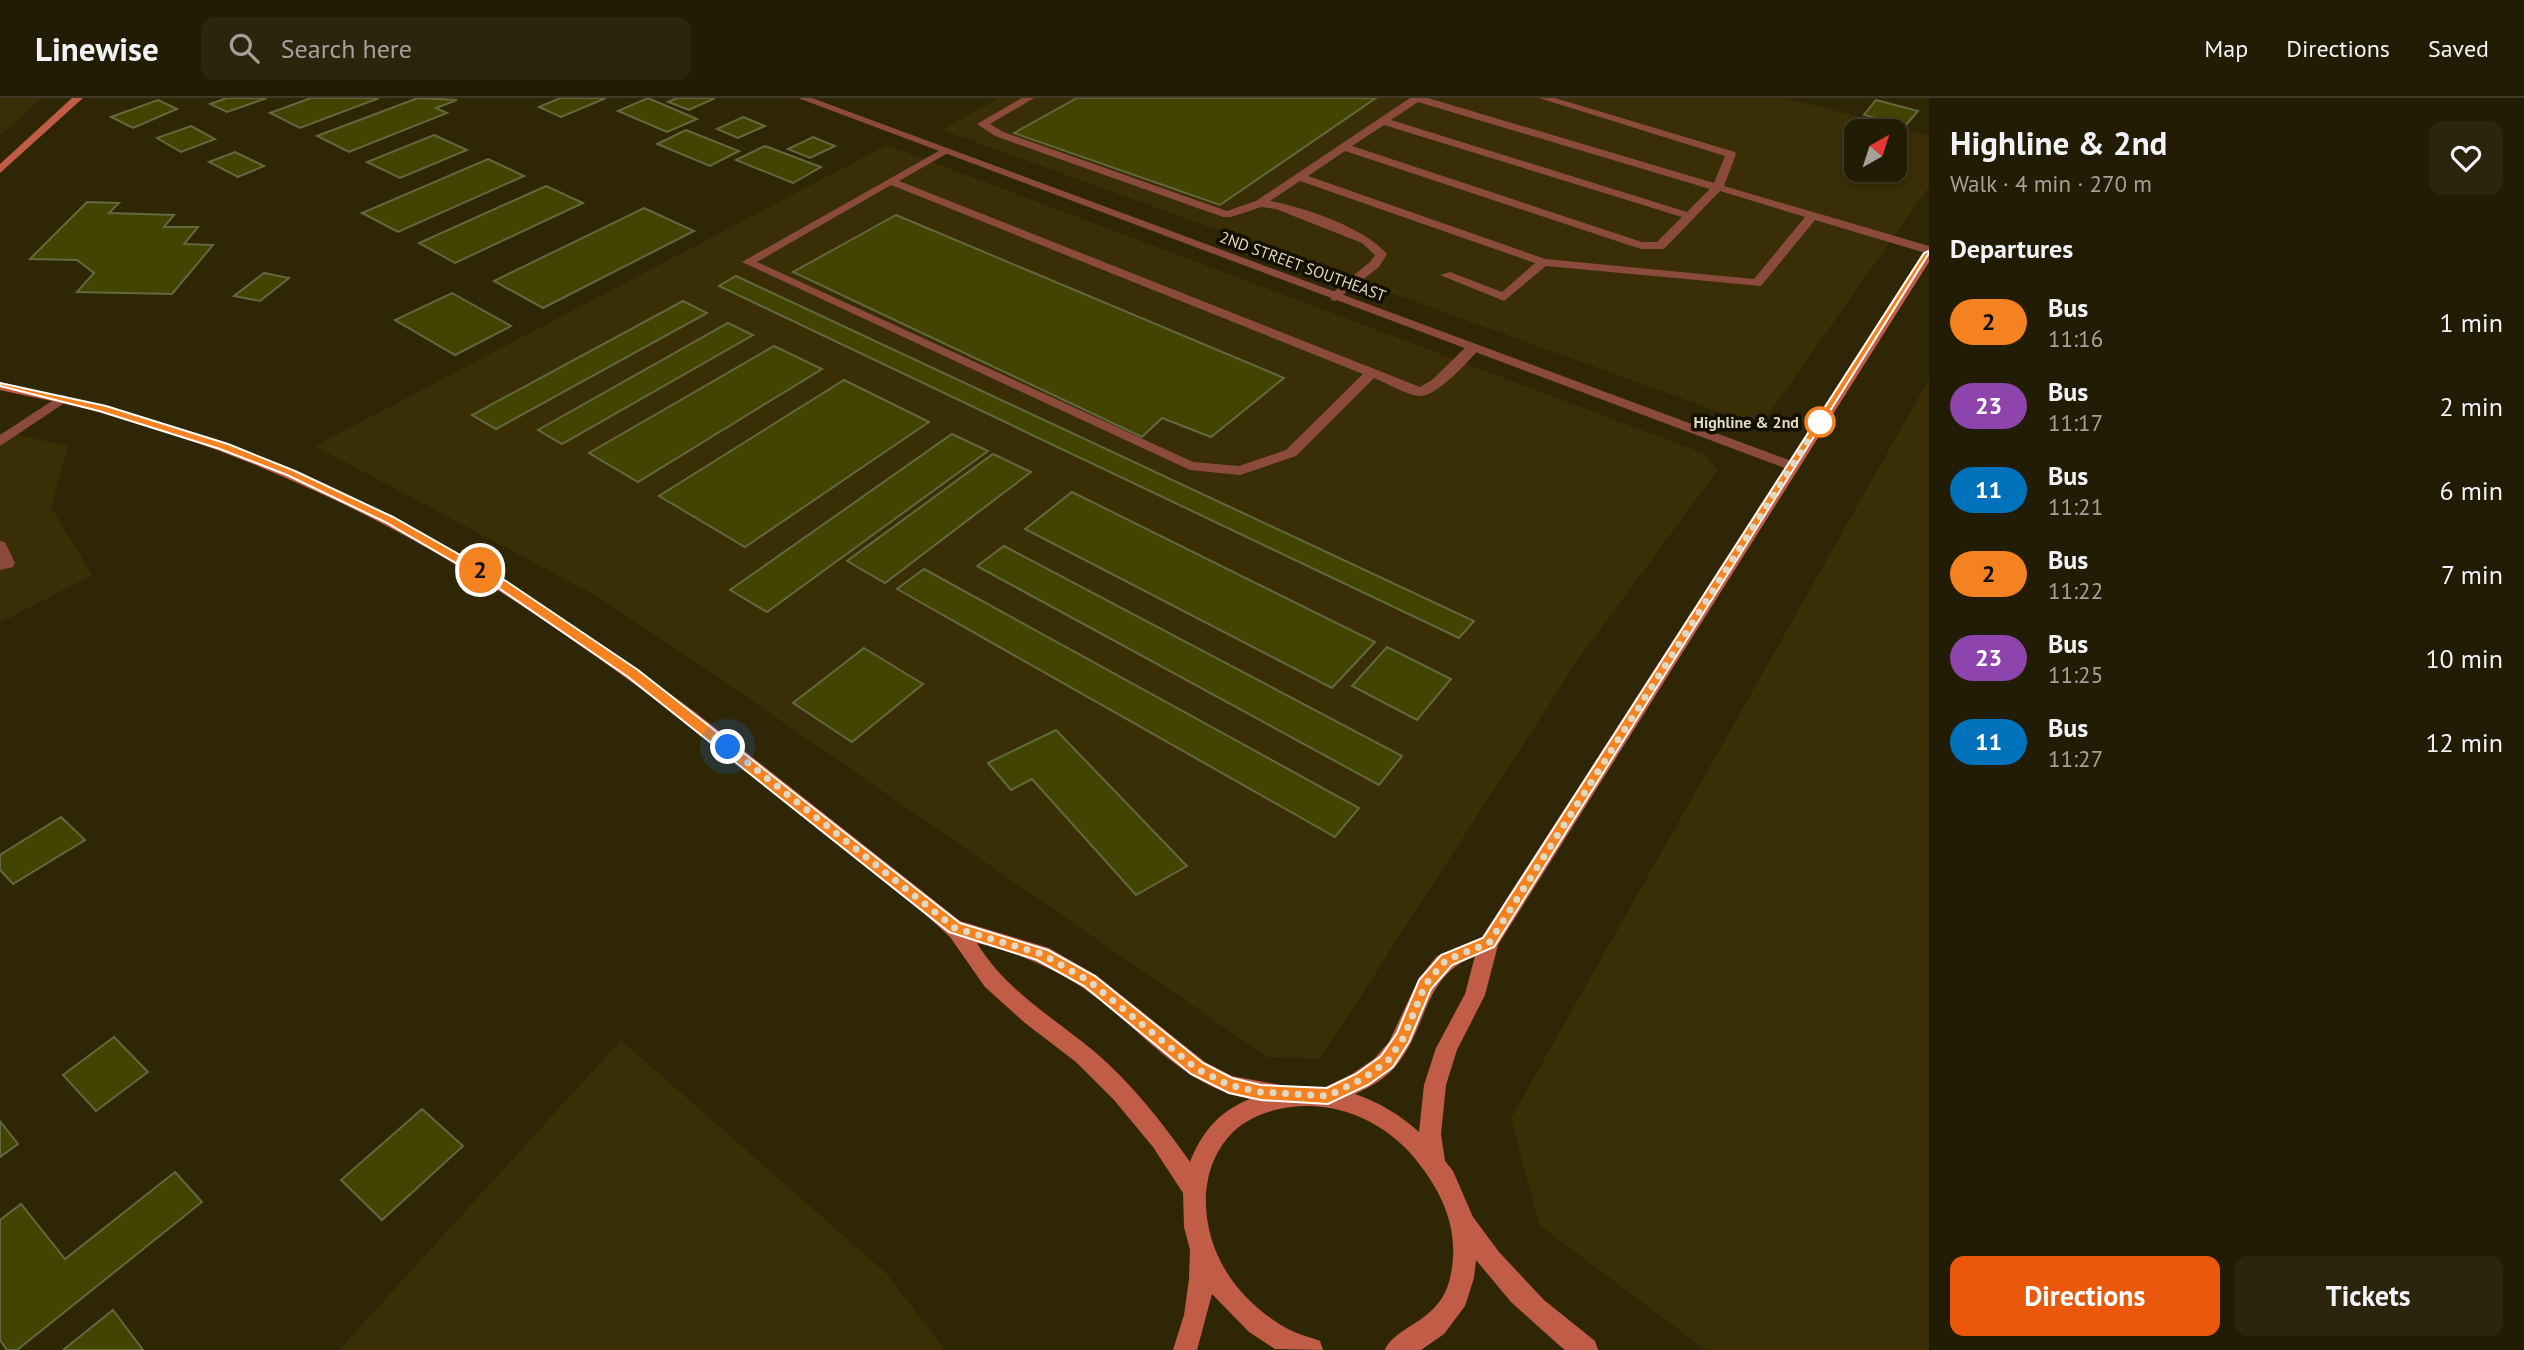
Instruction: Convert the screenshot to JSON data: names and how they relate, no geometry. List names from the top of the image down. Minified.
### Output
{"streets":{"street":["2ND STREET SOUTHEAST"]},"places":["Highline & 2nd"],"lines":["bus line 2"],"north":"top right","page":{"header":"Linewise","search":"Search here","nav":["Map","Directions","Saved"],"on_map":"2","heading":[["Highline & 2nd","Walk · 4 min · 270 m"],"Departures"],"list":[{"mark":"2","name":"Bus","note":"11:16","value":"1 min"},{"mark":"23","name":"Bus","note":"11:17","value":"2 min"},{"mark":"11","name":"Bus","note":"11:21","value":"6 min"},{"mark":"2","name":"Bus","note":"11:22","value":"7 min"},{"mark":"23","name":"Bus","note":"11:25","value":"10 min"},{"mark":"11","name":"Bus","note":"11:27","value":"12 min"}],"buttons":["Directions","Tickets"]}}
